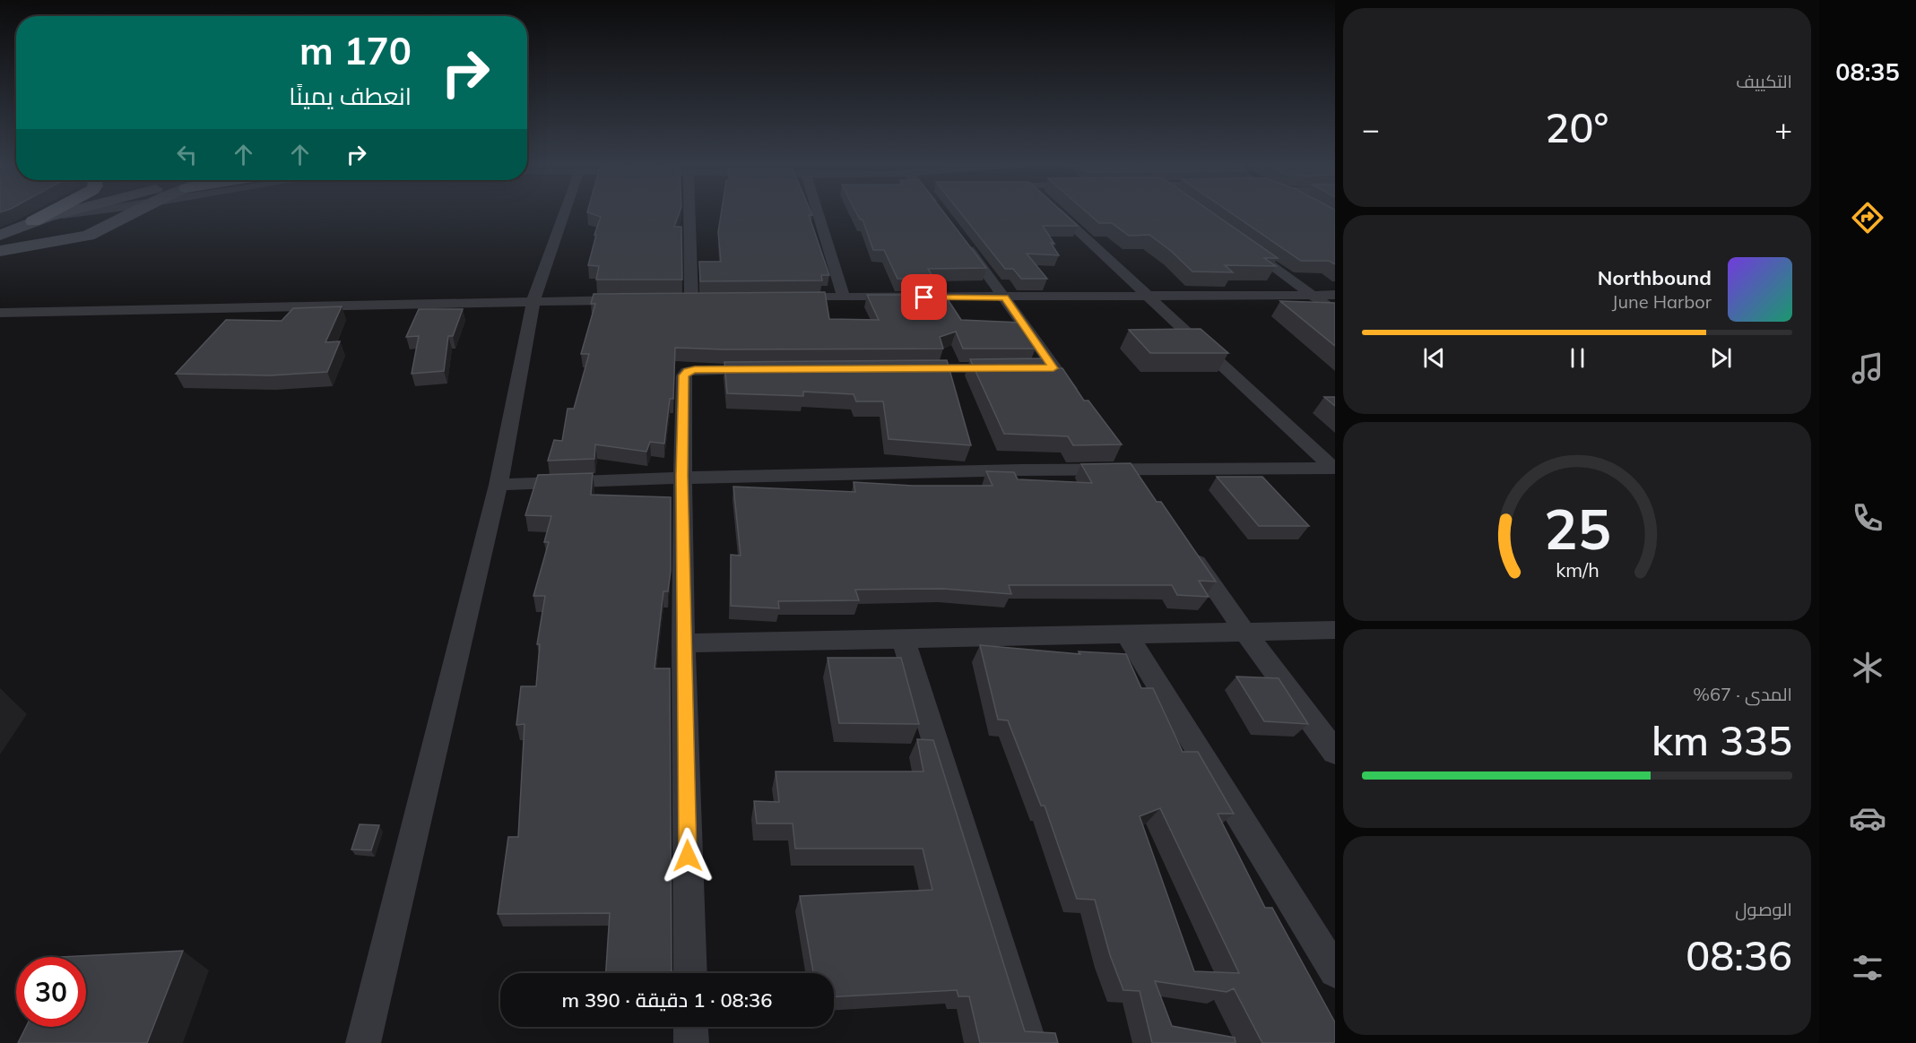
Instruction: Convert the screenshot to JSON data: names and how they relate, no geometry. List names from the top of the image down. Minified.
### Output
{"page":{"tabs":"08:35","tile":["التكييف",["المدى · 67%","335 km"],["الوصول","08:36"]],"turn":["170 m","انعطف يمينًا"],"heat":["−","20°","+"],"song":["Northbound","June Harbor"],"limit":"30","trip":"08:36 · 1 دقيقة · 390 m","gauge":["25","km/h"]}}
